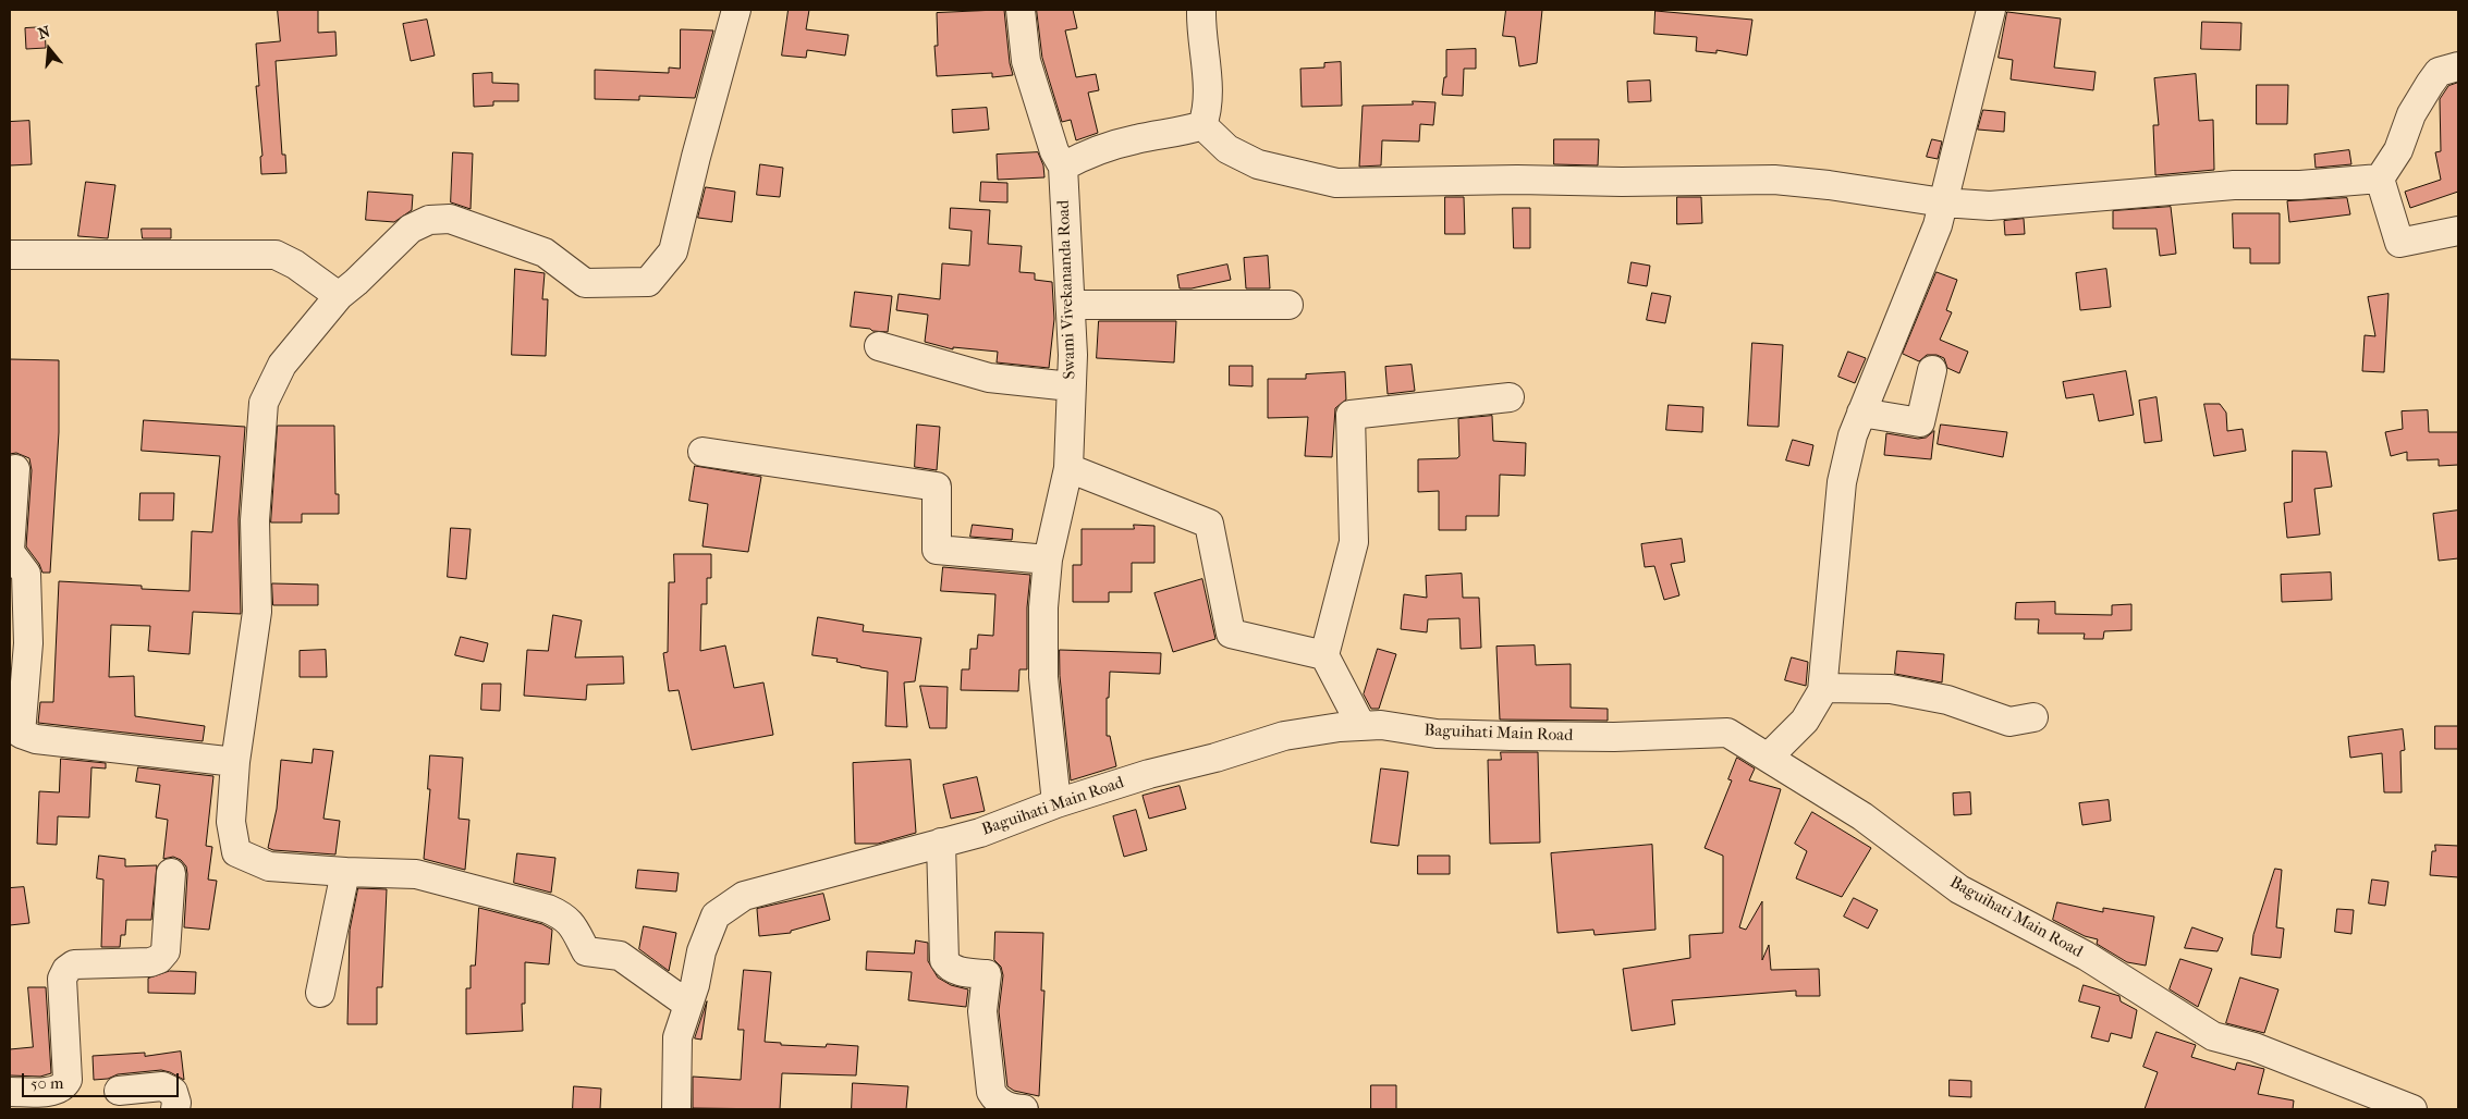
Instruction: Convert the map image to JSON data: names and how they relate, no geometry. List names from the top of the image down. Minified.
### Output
{"streets":{"street":["Swami Vivekananda Road","Baguihati Main Road"]},"crossings":[["Swami Vivekananda Road","Baguihati Main Road"]],"scale_bar":"50 m","north":"top"}
